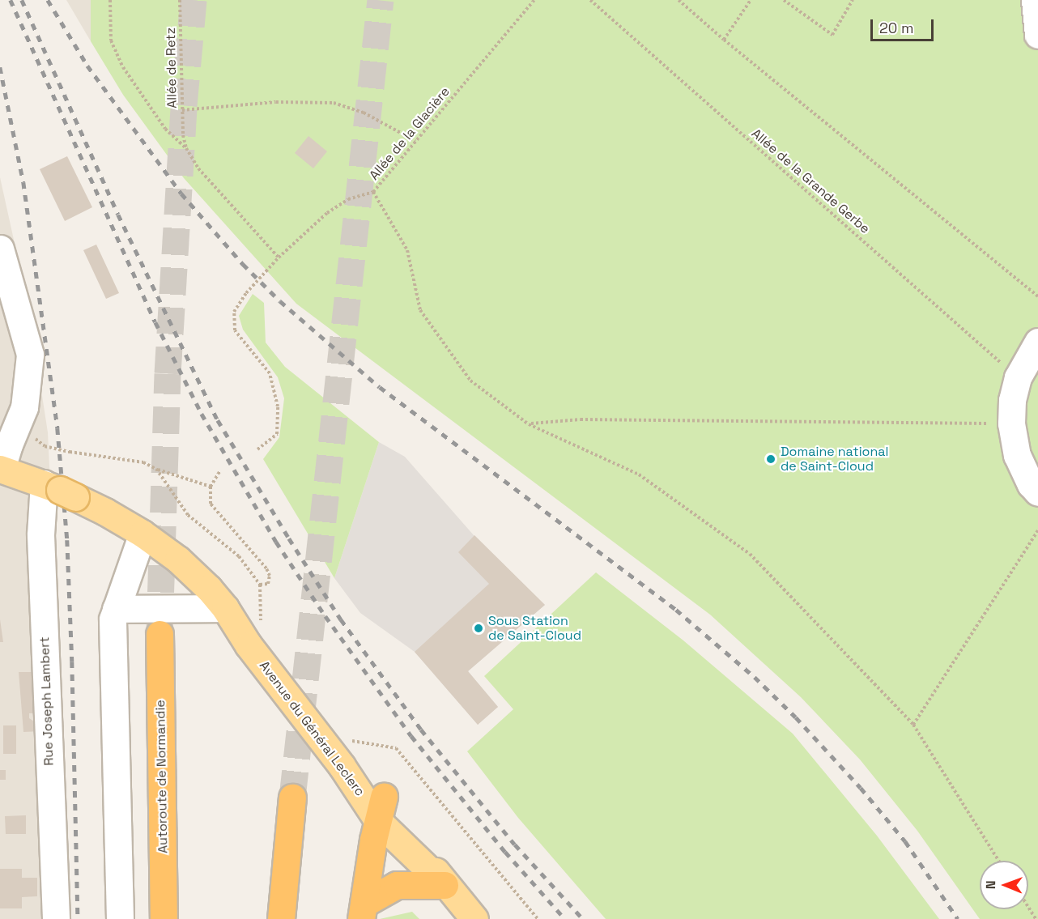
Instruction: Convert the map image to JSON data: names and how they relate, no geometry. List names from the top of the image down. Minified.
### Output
{"streets":{"highway":["Autoroute de Normandie"],"main road":["Avenue du Général Leclerc"],"street":["Rue Joseph Lambert"],"path":["Allée de Retz","Allée de la Glacière","Allée de la Grande Gerbe"]},"crossings":[["Rue Joseph Lambert","Avenue du Général Leclerc"]],"places":["Domaine national de Saint-Cloud","Sous Station de Saint-Cloud"],"scale_bar":"20 m","north":"left"}
